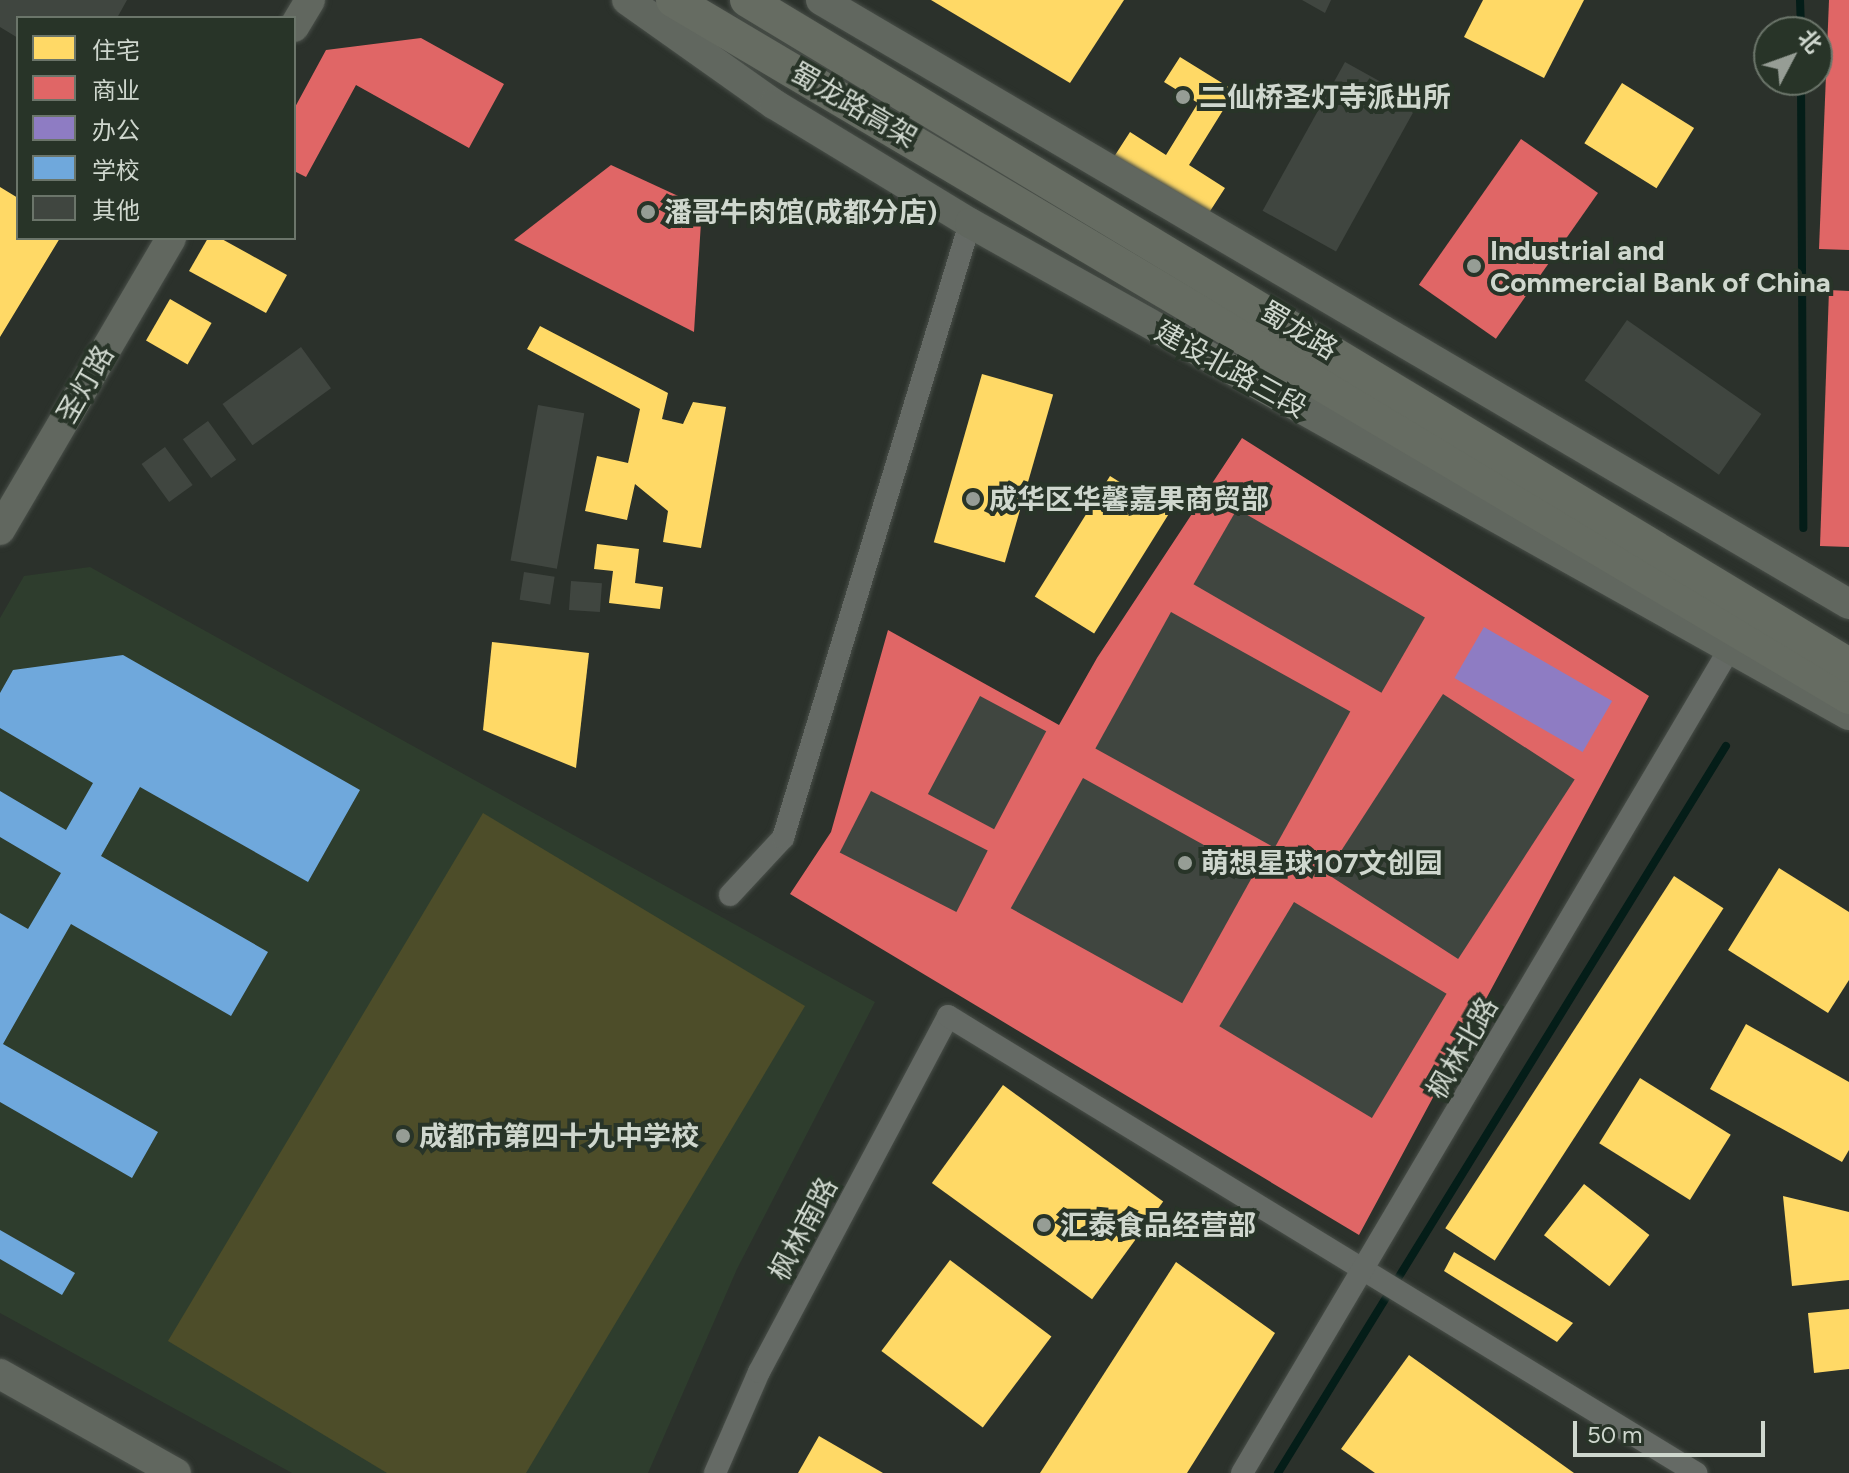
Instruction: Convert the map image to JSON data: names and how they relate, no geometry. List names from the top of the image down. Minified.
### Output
{"streets":{"main road":["蜀龙路高架","蜀龙路","建设北路三段","圣灯路"],"street":["枫林北路","枫林南路"]},"crossings":[["蜀龙路高架","蜀龙路"],["建设北路三段","枫林北路"],["枫林北路","枫林南路"]],"places":["二仙桥圣灯寺派出所","潘哥牛肉馆(成都分店)","Industrial and Commercial Bank of China","成华区华馨嘉果商贸部","萌想星球107文创园","成都市第四十九中学校","汇泰食品经营部"],"legend":["住宅","商业","办公","学校","其他"],"scale_bar":"50 m","north":"top right"}
